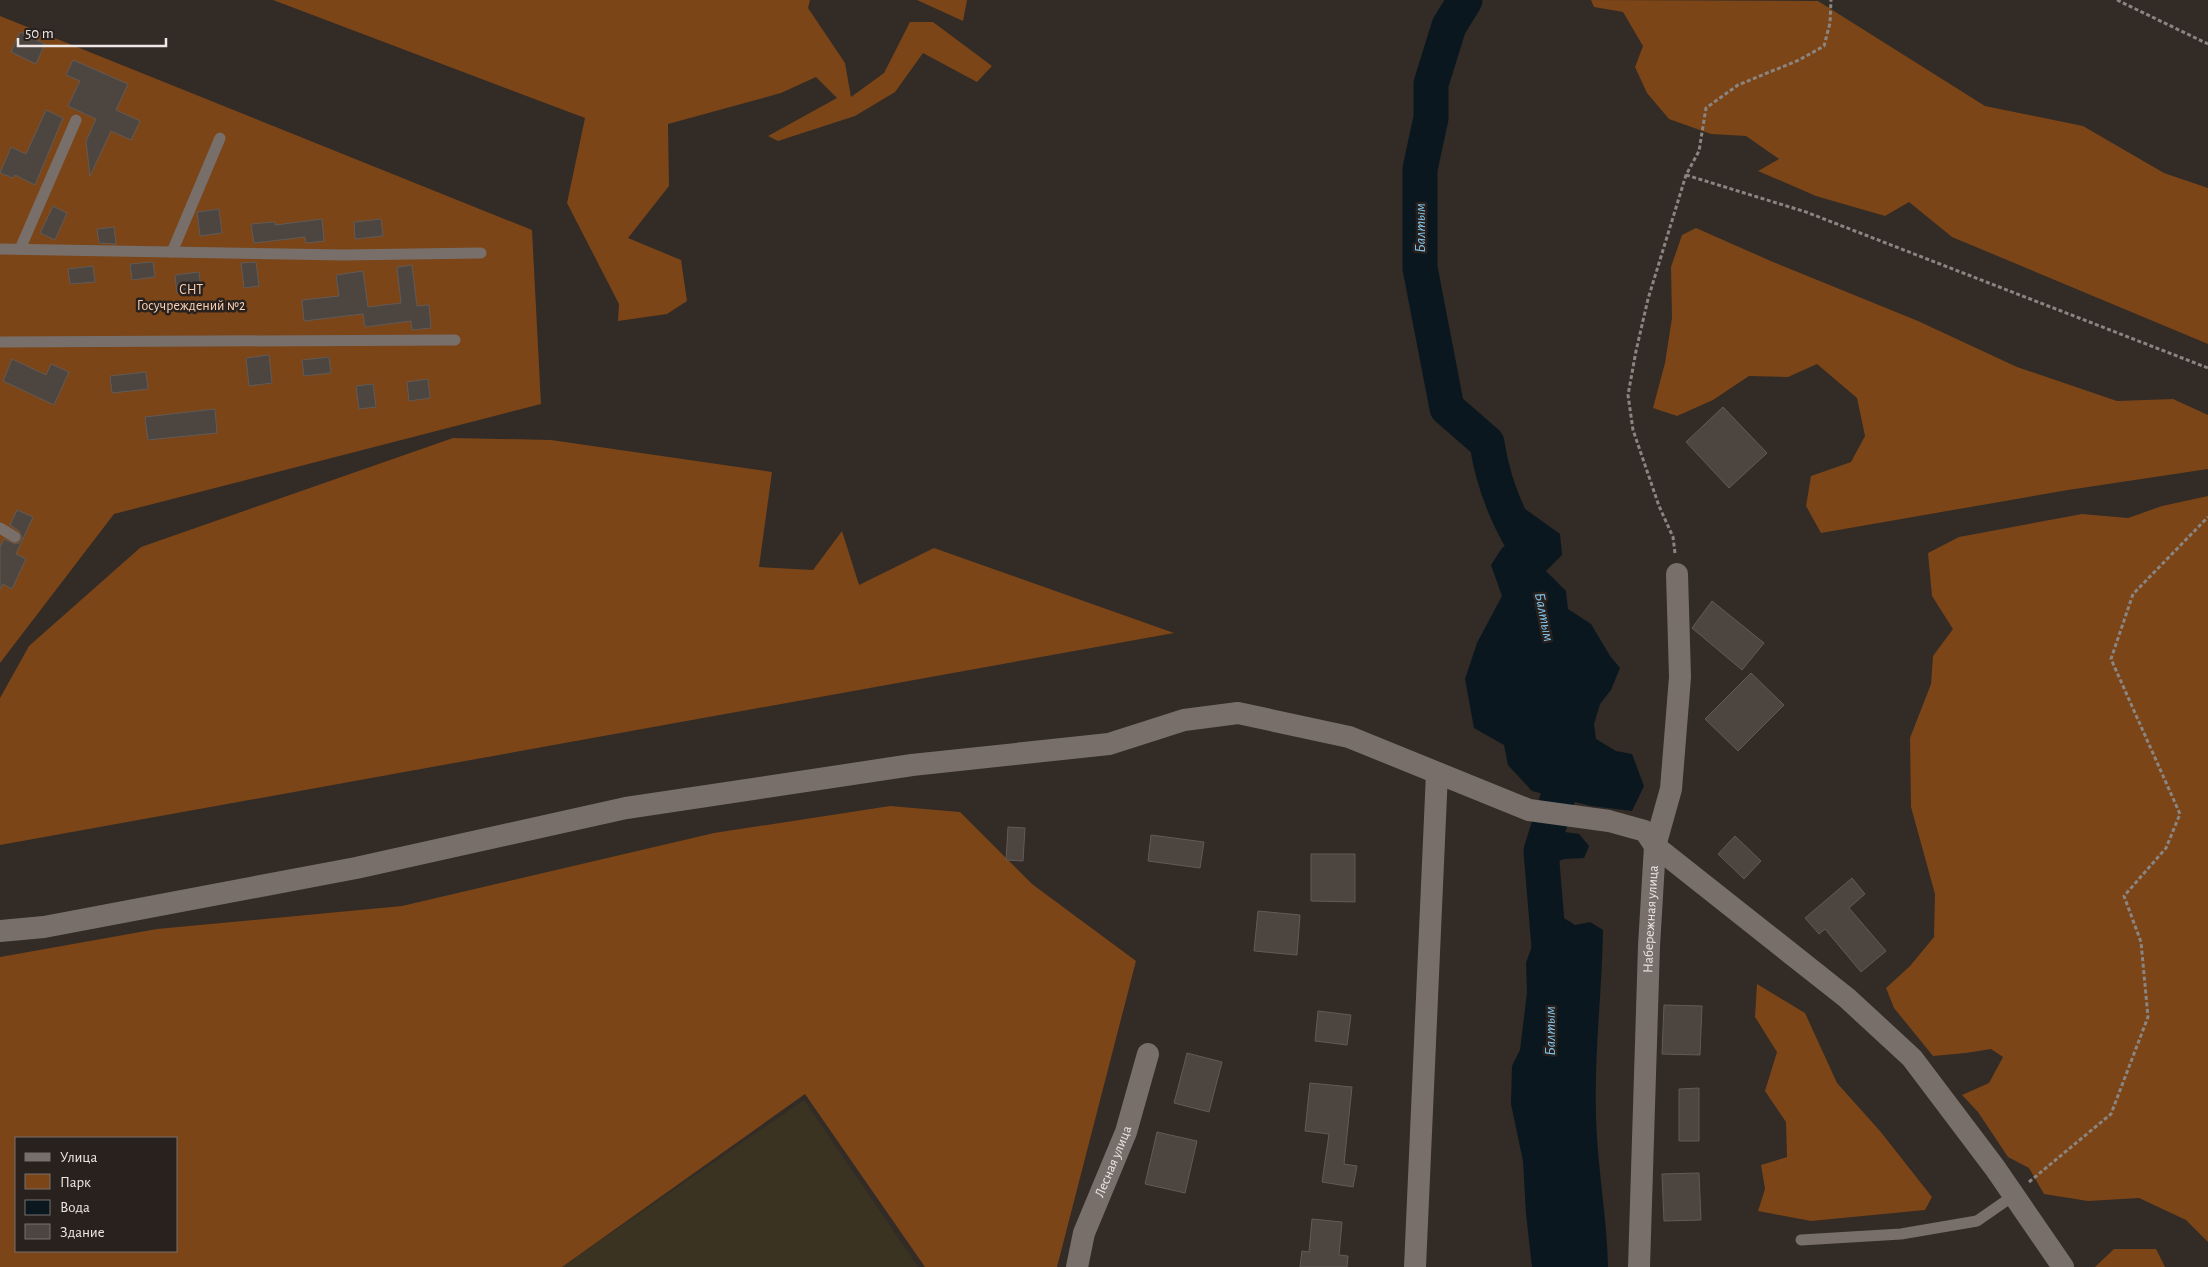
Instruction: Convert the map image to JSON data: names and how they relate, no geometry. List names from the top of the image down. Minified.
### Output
{"streets":{"street":["Набережная улица","Лесная улица"]},"water":["Балтым"],"parks":["СНТ Госучреждений №2"],"legend":["Улица","Парк","Вода","Здание"],"scale_bar":"50 m"}
